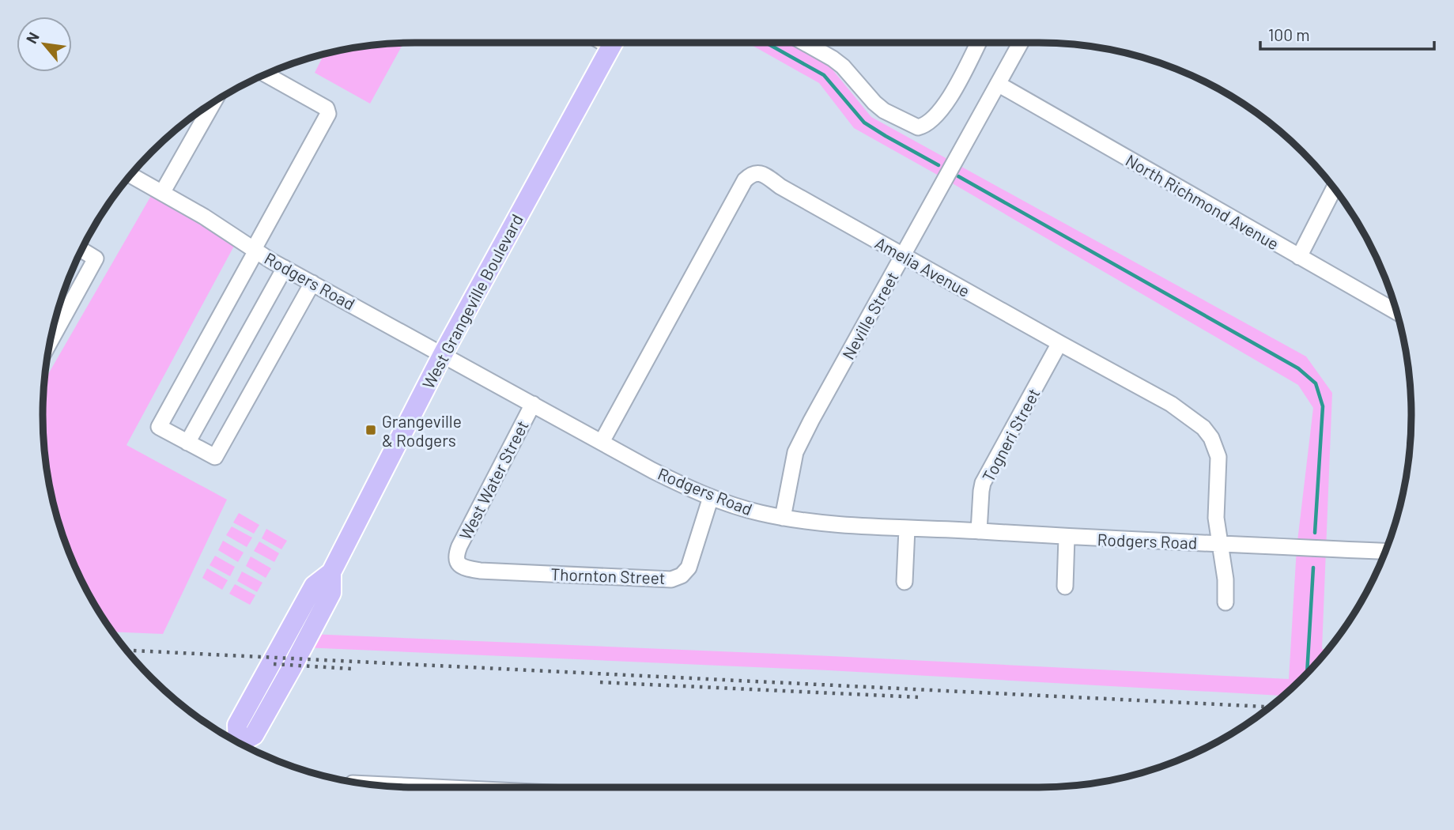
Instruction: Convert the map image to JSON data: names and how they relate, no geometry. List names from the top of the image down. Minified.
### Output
{"streets":{"main road":["West Grangeville Boulevard"],"street":["North Richmond Avenue","Amelia Avenue","Rodgers Road","Neville Street","Togneri Street","West Water Street","Thornton Street"]},"crossings":[["North Richmond Avenue","Neville Street"],["Amelia Avenue","Rodgers Road"],["Amelia Avenue","Neville Street"],["Amelia Avenue","Togneri Street"],["Rodgers Road","West Grangeville Boulevard"],["Rodgers Road","Neville Street"],["Rodgers Road","Togneri Street"],["Rodgers Road","West Water Street"],["Rodgers Road","Thornton Street"],["West Water Street","Thornton Street"]],"places":{"transit":["Grangeville & Rodgers"]},"scale_bar":"100 m","north":"top left"}
